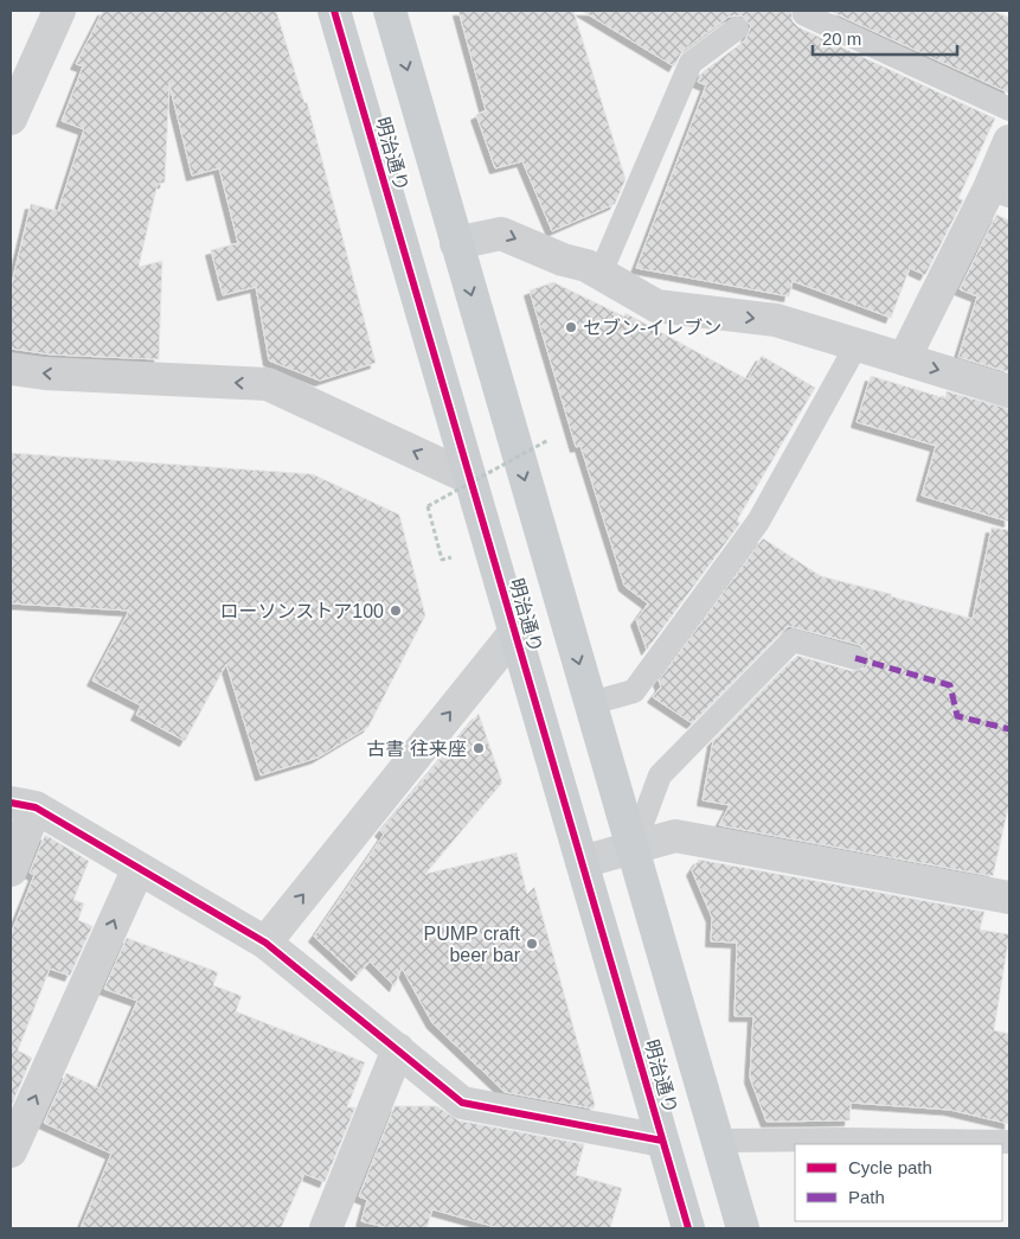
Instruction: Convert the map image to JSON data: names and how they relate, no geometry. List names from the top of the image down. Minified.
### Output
{"streets":{"main road":["明治通り"]},"places":["セブン-イレブン","ローソンストア100","古書 往来座","PUMP craft beer bar"],"legend":["Cycle path","Path"],"scale_bar":"20 m"}
